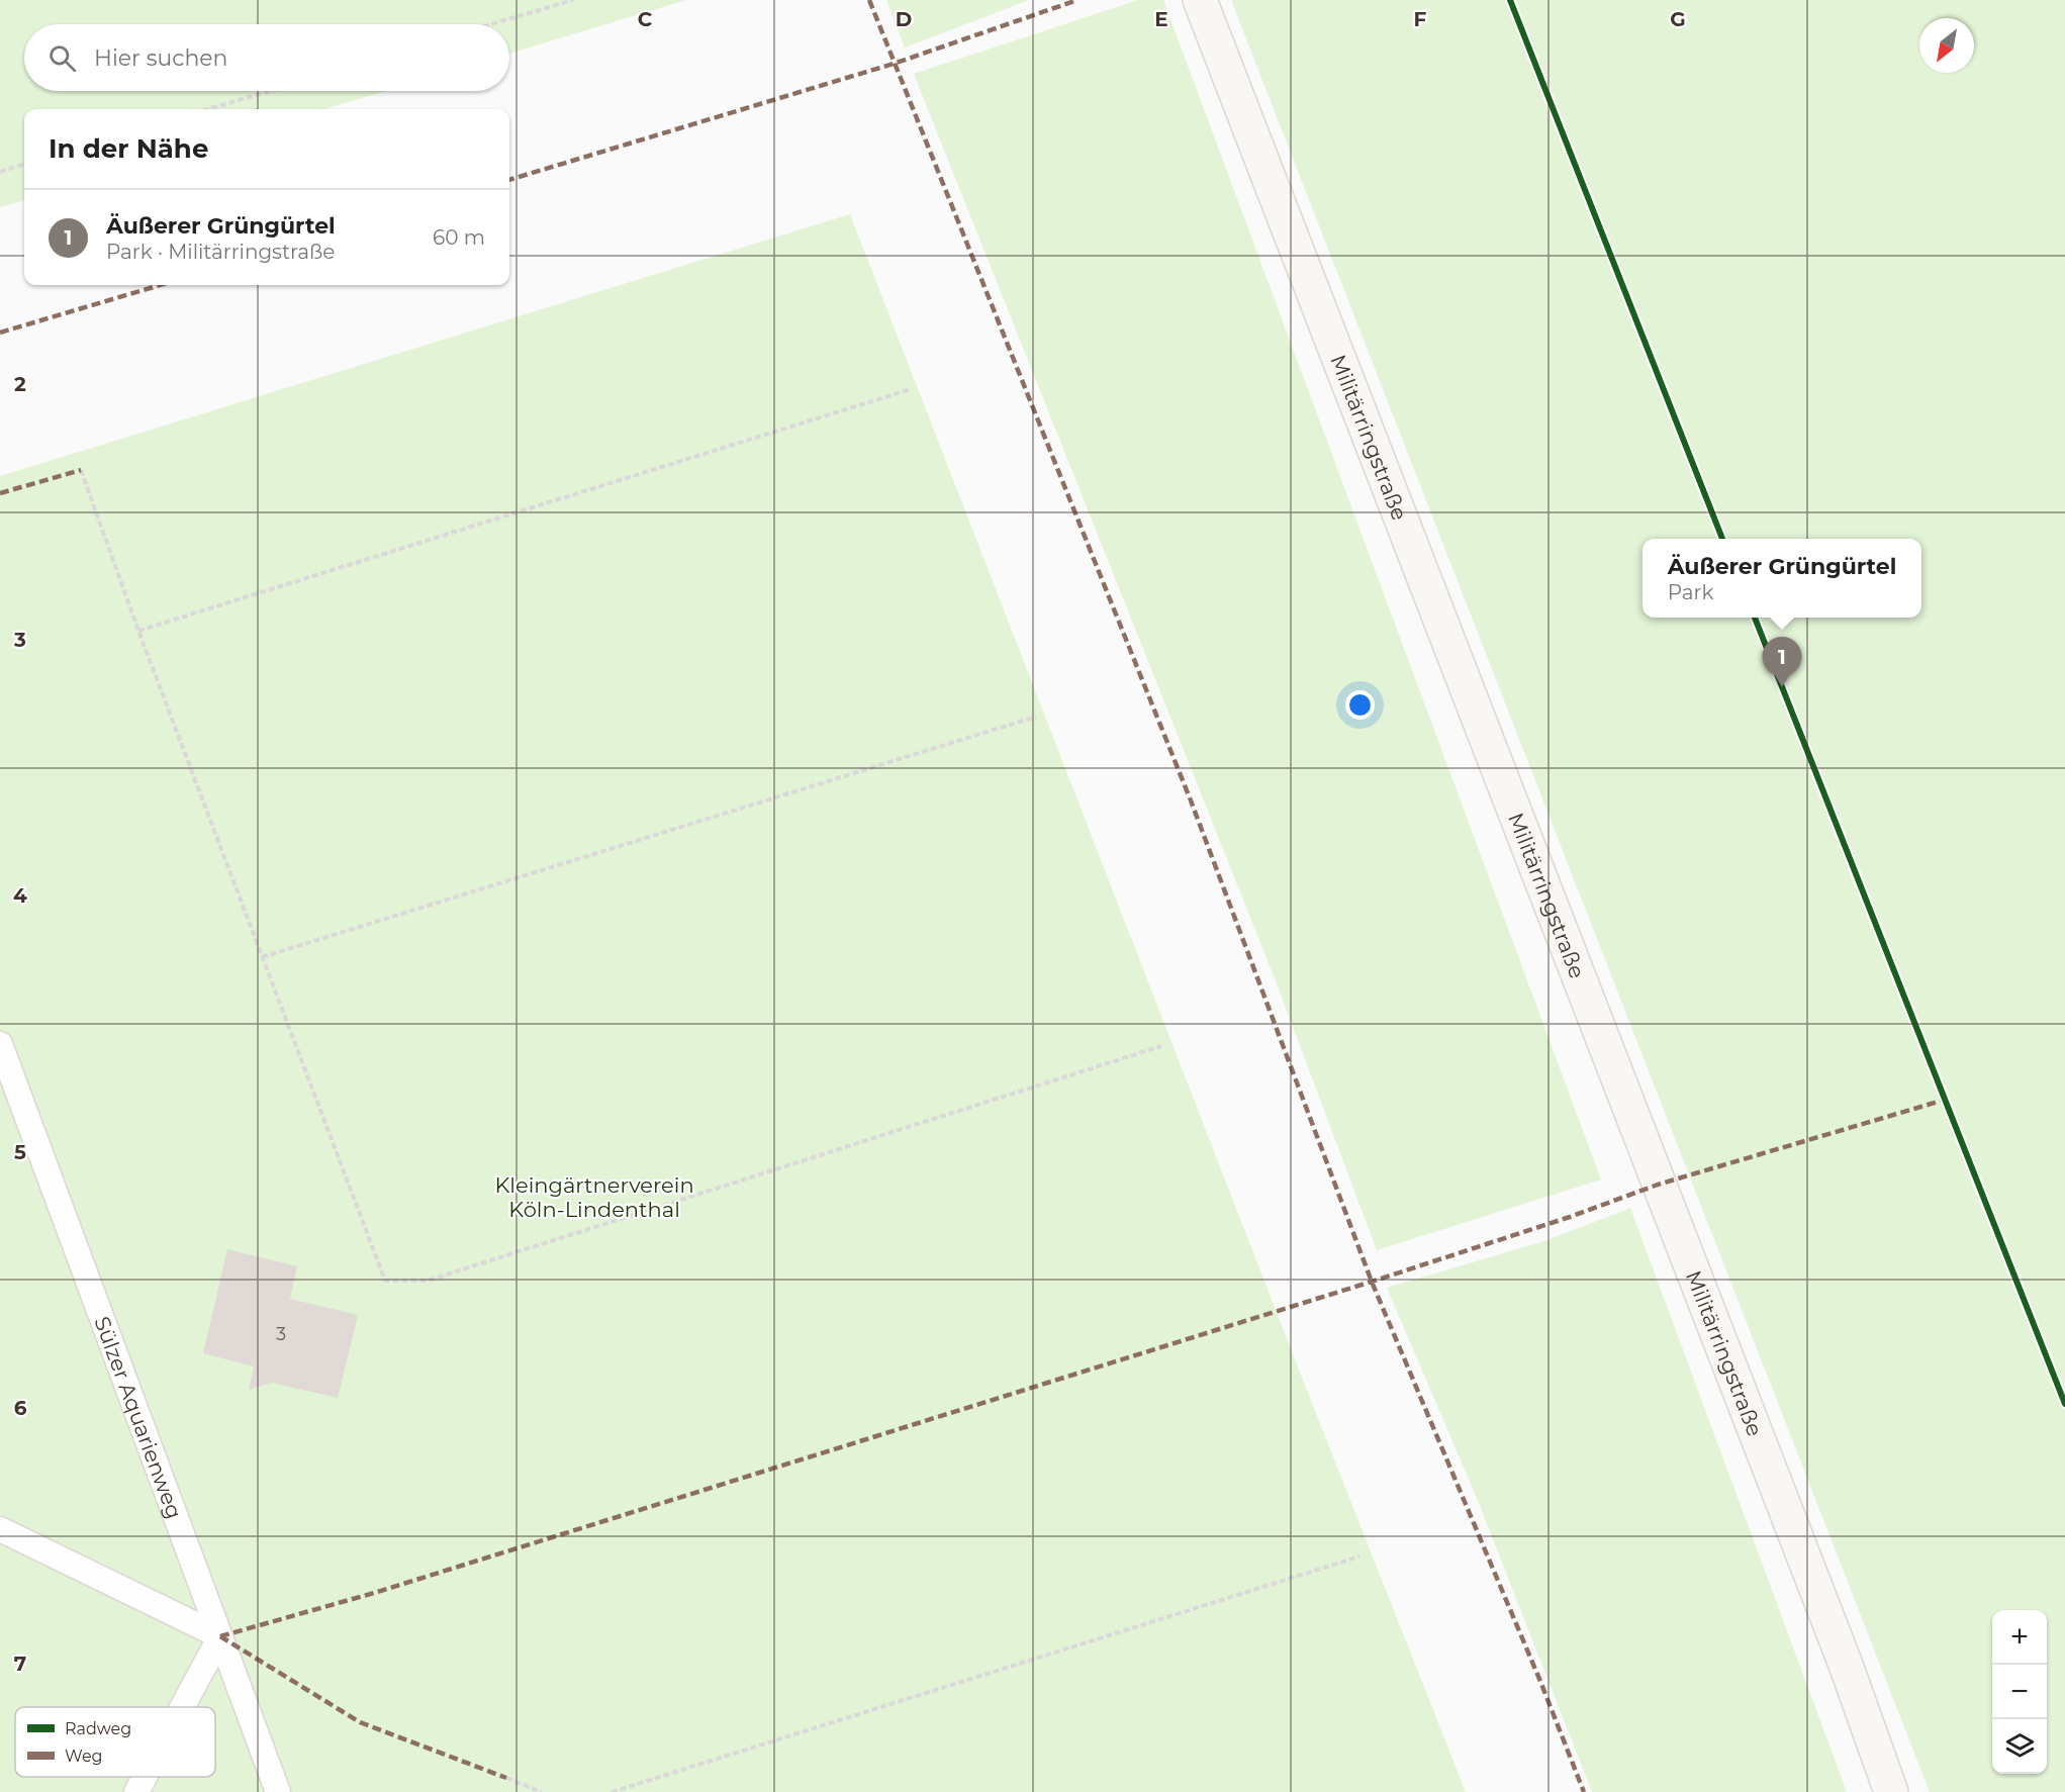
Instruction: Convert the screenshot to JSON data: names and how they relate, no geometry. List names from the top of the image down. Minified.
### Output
{"streets":{"main road":["Militärringstraße"],"lane":["Sülzer Aquarienweg"]},"parks":["Kleingärtnerverein Köln-Lindenthal"],"house_numbers":["3"],"legend":["Radweg","Weg"],"north":"bottom left","page":{"search":"Hier suchen","heading":"In der Nähe","list":[{"mark":"1","name":"Äußerer Grüngürtel","note":"Park · Militärringstraße","value":"60 m"}],"popup":["Äußerer Grüngürtel","Park"],"pins":"1","map_buttons":["+","−"]},"grid":{"columns":["C","D","E","F","G"],"rows":["2","3","4","5","6","7"]}}
